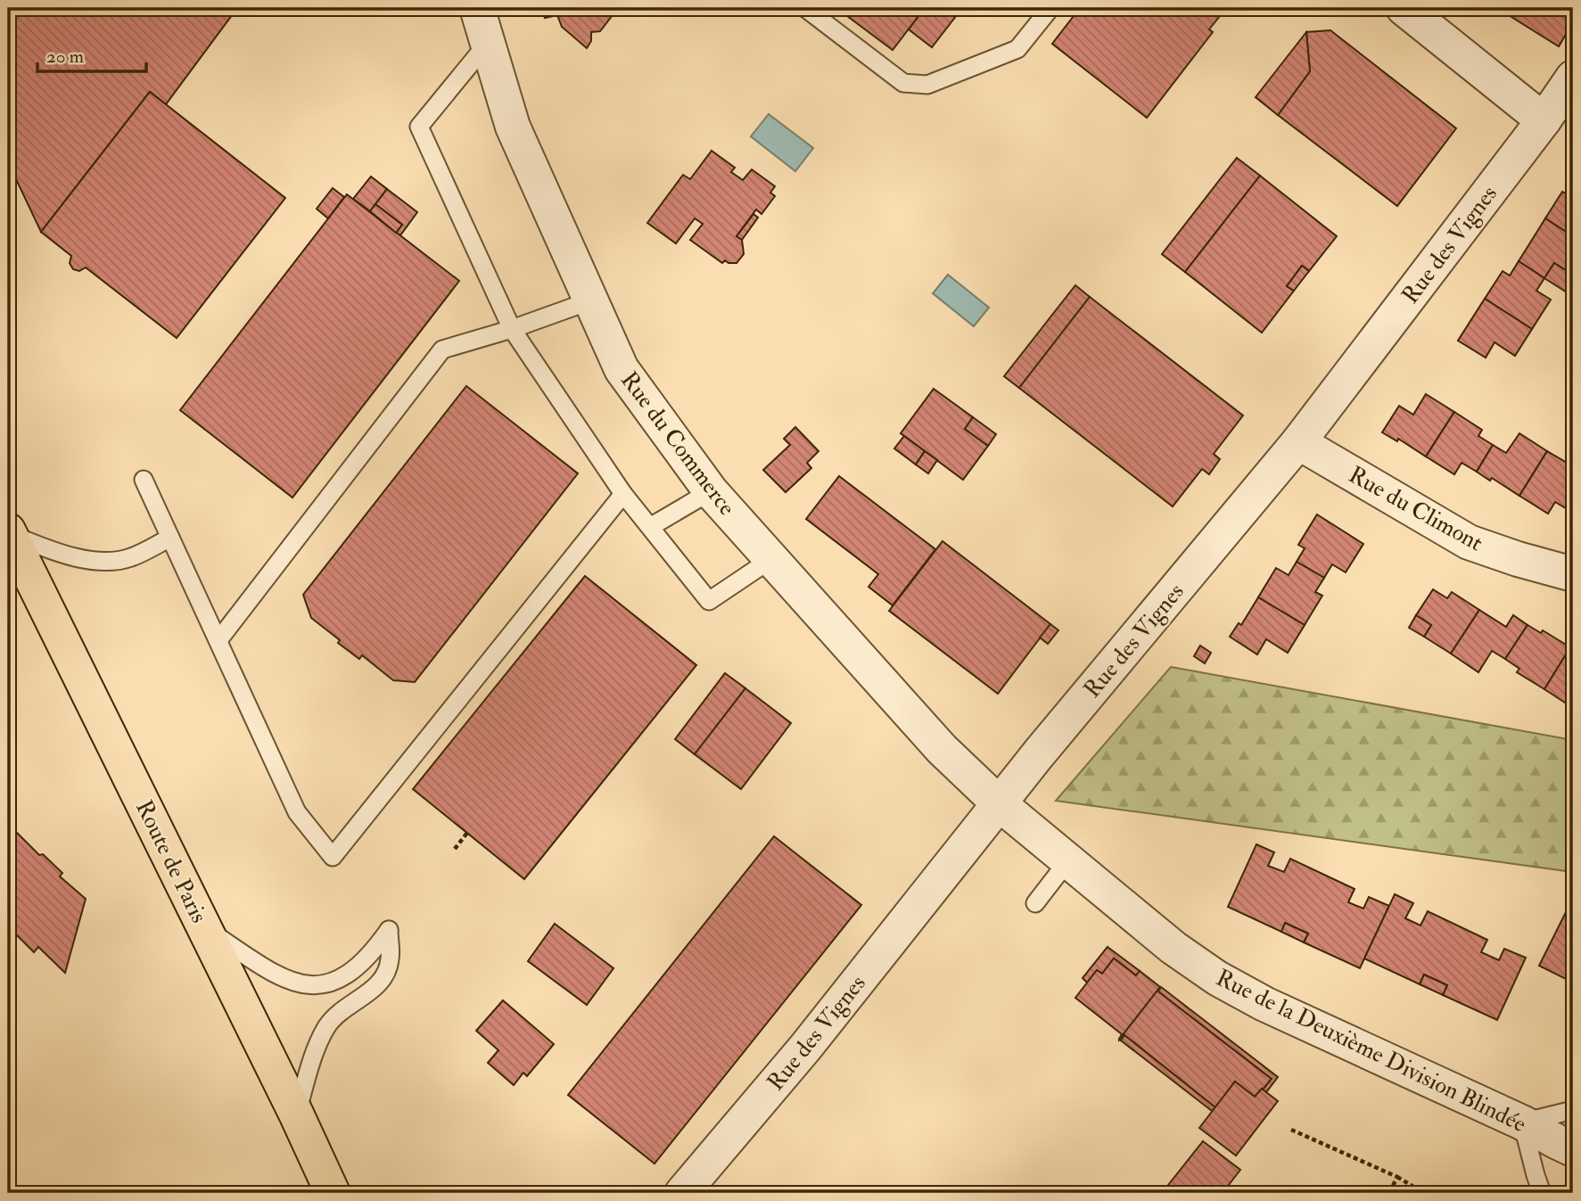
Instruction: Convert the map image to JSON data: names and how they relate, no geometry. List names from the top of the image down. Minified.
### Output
{"streets":{"main road":["Route de Paris"],"street":["Rue des Vignes","Rue du Commerce","Rue du Climont","Rue de la Deuxième Division Blindée"]},"crossings":[["Rue des Vignes","Rue du Commerce"],["Rue des Vignes","Rue du Climont"],["Rue des Vignes","Rue de la Deuxième Division Blindée"],["Rue du Commerce","Rue de la Deuxième Division Blindée"]],"scale_bar":"20 m"}
